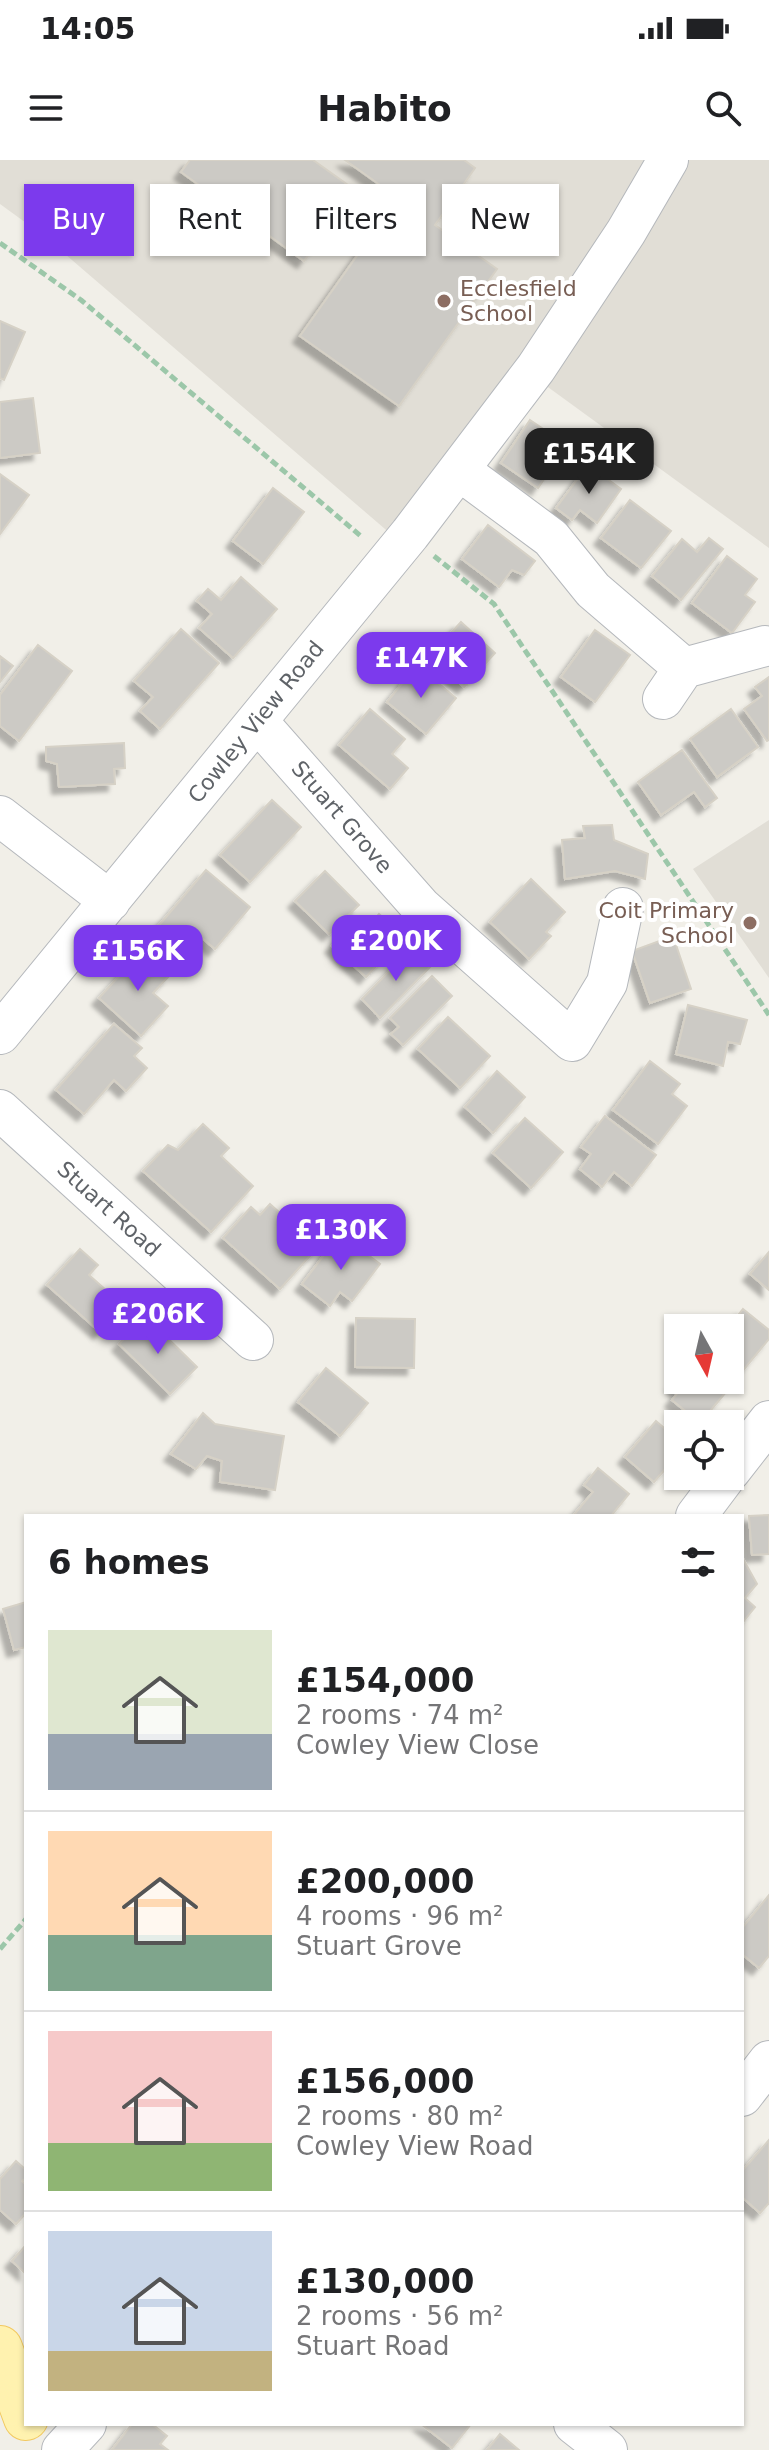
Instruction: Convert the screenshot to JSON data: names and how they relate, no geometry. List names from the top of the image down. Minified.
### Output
{"streets":{"street":["Cowley View Road","Stuart Grove","Stuart Road"]},"crossings":[["Cowley View Road","Stuart Grove"]],"places":["Ecclesfield School","Coit Primary School"],"north":"bottom","page":{"status":"14:05","header":"Habito","chip":["Buy","Rent","Filters","New"],"price":["£154K","£147K","£200K","£156K","£130K","£206K"],"heading":"6 homes","list":[{"name":"£154,000","note":"2 rooms · 74 m² · Cowley View Close"},{"name":"£200,000","note":"4 rooms · 96 m² · Stuart Grove"},{"name":"£156,000","note":"2 rooms · 80 m² · Cowley View Road"},{"name":"£130,000","note":"2 rooms · 56 m² · Stuart Road"}]}}
